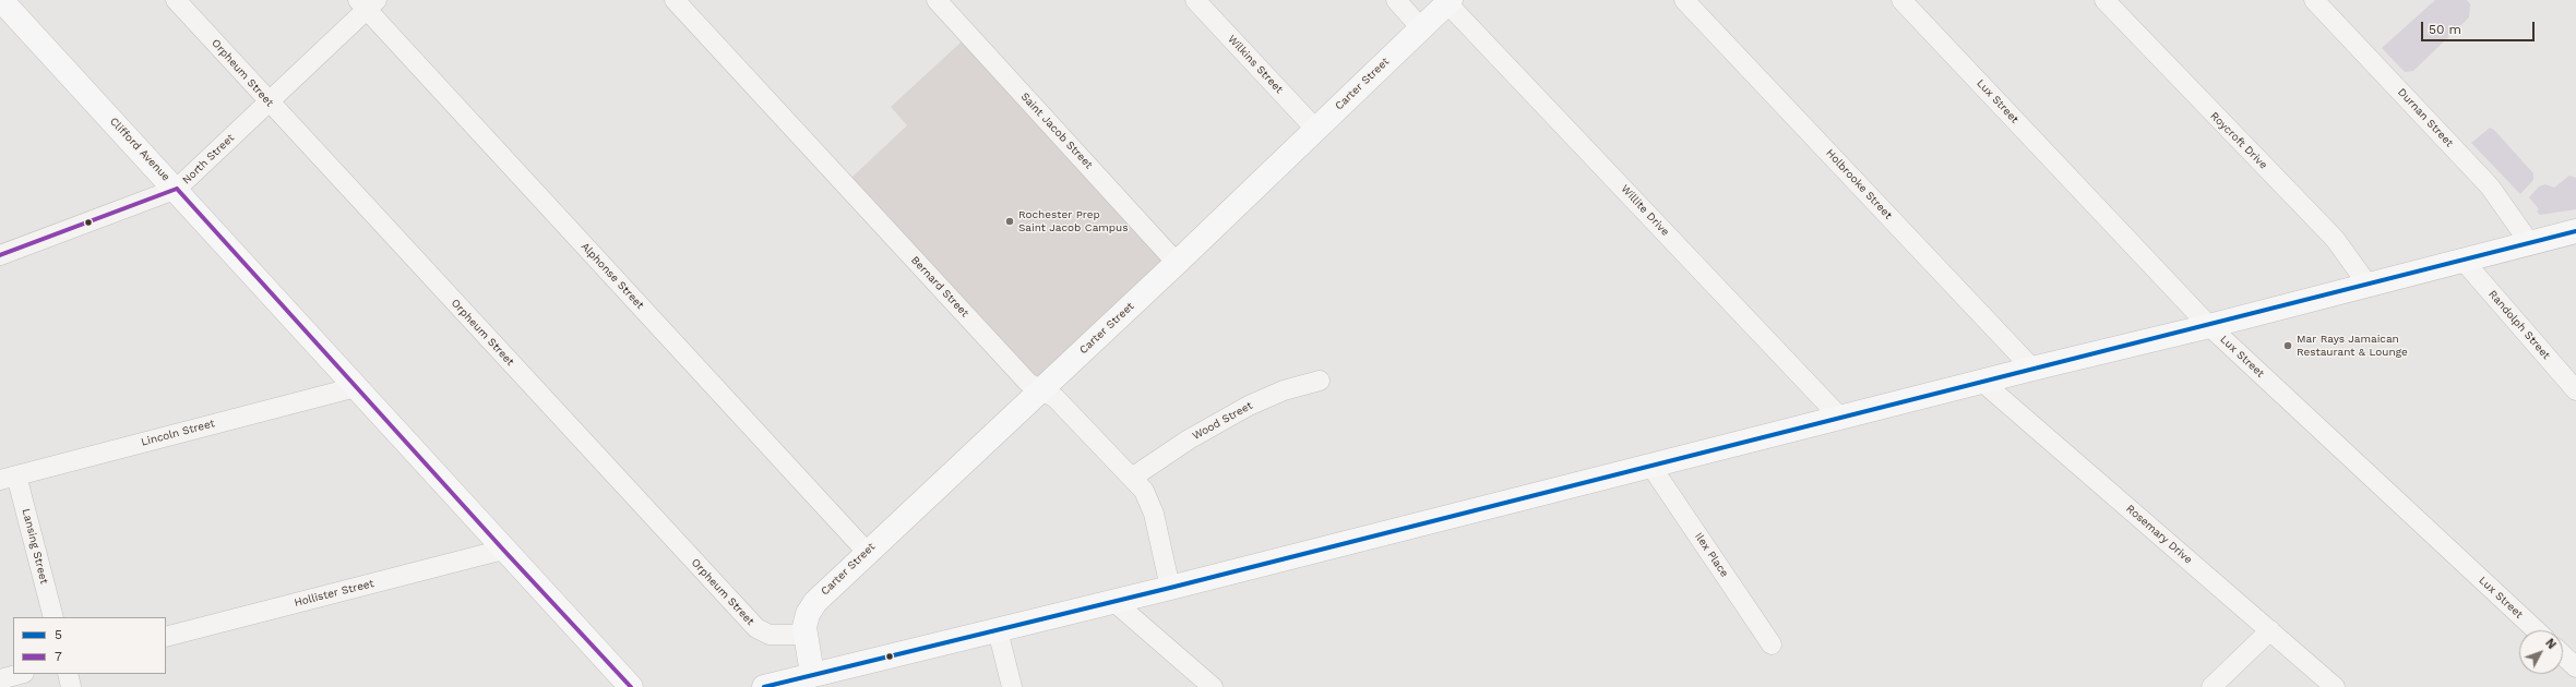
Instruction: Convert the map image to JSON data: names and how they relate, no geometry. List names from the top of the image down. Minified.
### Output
{"streets":{"main road":["Carter Street","Clifford Avenue"],"street":["Wilkins Street","Orpheum Street","Lux Street","Durnan Street","Saint Jacob Street","Roycroft Drive","North Street","Holbrooke Street","Willite Drive","Alphonse Street","Bernard Street","Randolph Street","Wood Street","Lincoln Street","Rosemary Drive","Lansing Street","Ilex Place","Hollister Street"]},"crossings":[["Wilkins Street","Carter Street"],["Orpheum Street","Carter Street"],["Orpheum Street","North Street"],["Carter Street","Saint Jacob Street"],["Carter Street","Willite Drive"],["Carter Street","Alphonse Street"],["Carter Street","Bernard Street"],["Clifford Avenue","North Street"],["Clifford Avenue","Lincoln Street"],["Clifford Avenue","Hollister Street"],["North Street","Alphonse Street"],["Bernard Street","Wood Street"],["Lincoln Street","Lansing Street"]],"places":["Rochester Prep Saint Jacob Campus","Mar Rays Jamaican Restaurant & Lounge"],"lines":["transit line 7","transit line 5"],"legend":["5","7"],"scale_bar":"50 m","north":"top right"}
